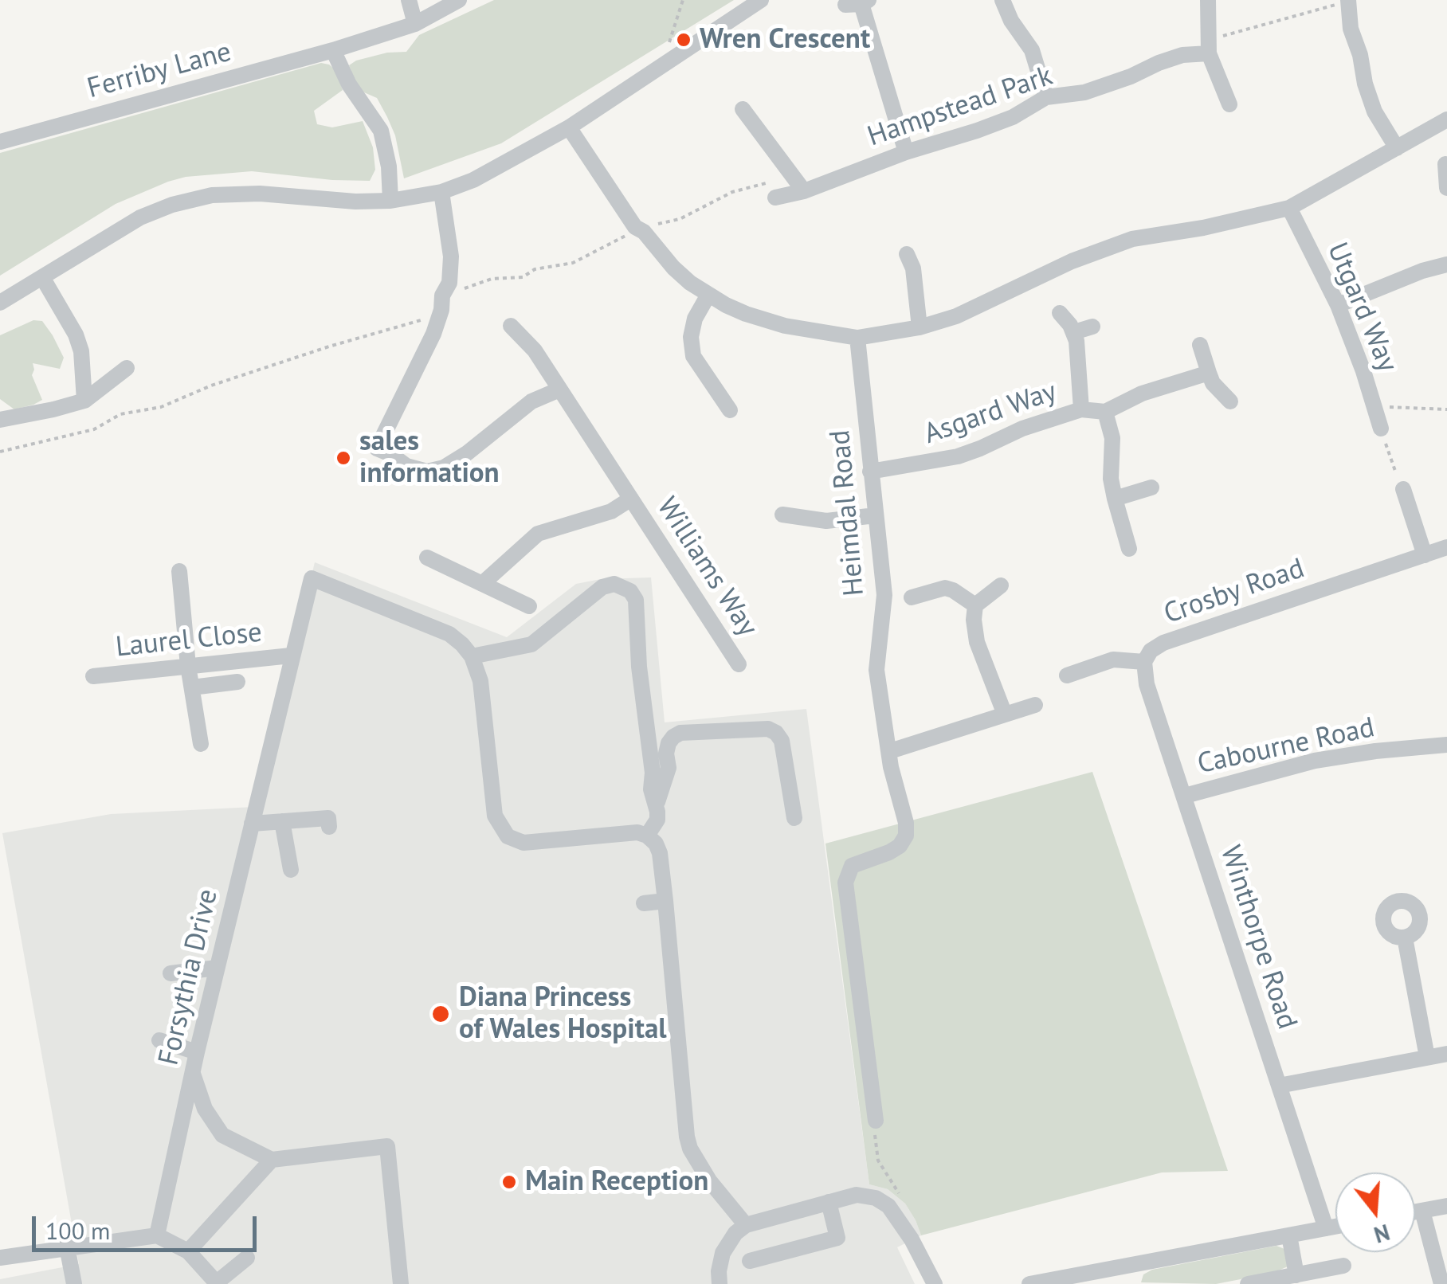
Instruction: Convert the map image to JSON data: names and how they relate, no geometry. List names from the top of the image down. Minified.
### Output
{"streets":{"street":["Ferriby Lane","Hampstead Park","Utgard Way","Asgard Way","Heimdal Road","Williams Way","Crosby Road","Laurel Close","Cabourne Road","Winthorpe Road","Forsythia Drive"]},"crossings":[["Asgard Way","Heimdal Road"],["Crosby Road","Winthorpe Road"],["Laurel Close","Forsythia Drive"],["Cabourne Road","Winthorpe Road"]],"places":["Wren Crescent","sales information","Diana Princess of Wales Hospital","Main Reception"],"scale_bar":"100 m","north":"bottom"}
